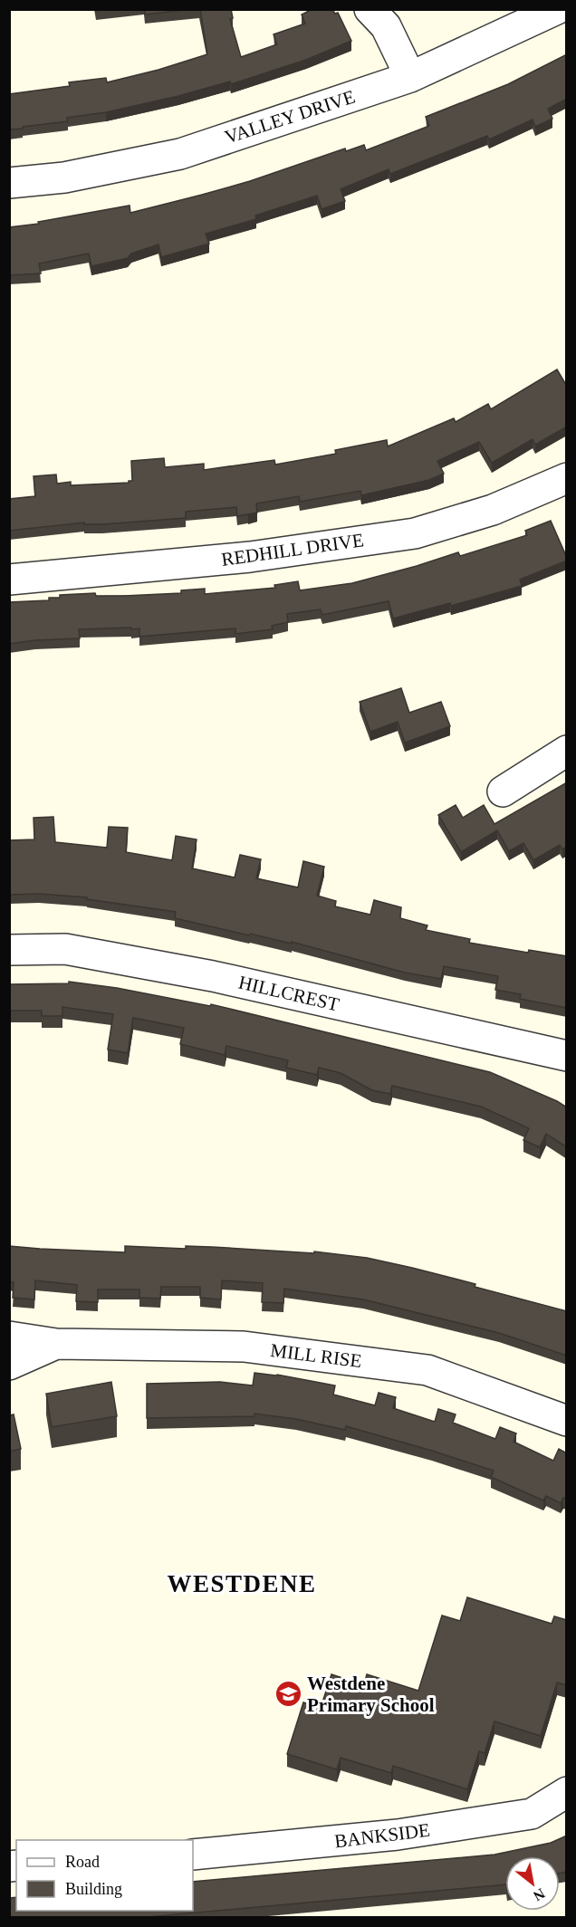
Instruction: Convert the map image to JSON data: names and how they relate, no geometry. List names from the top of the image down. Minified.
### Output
{"streets":{"street":["VALLEY DRIVE","REDHILL DRIVE","HILLCREST","MILL RISE","BANKSIDE"]},"districts":["WESTDENE"],"places":{"school or university":["Westdene Primary School"]},"legend":["Road","Building"],"north":"bottom right"}
